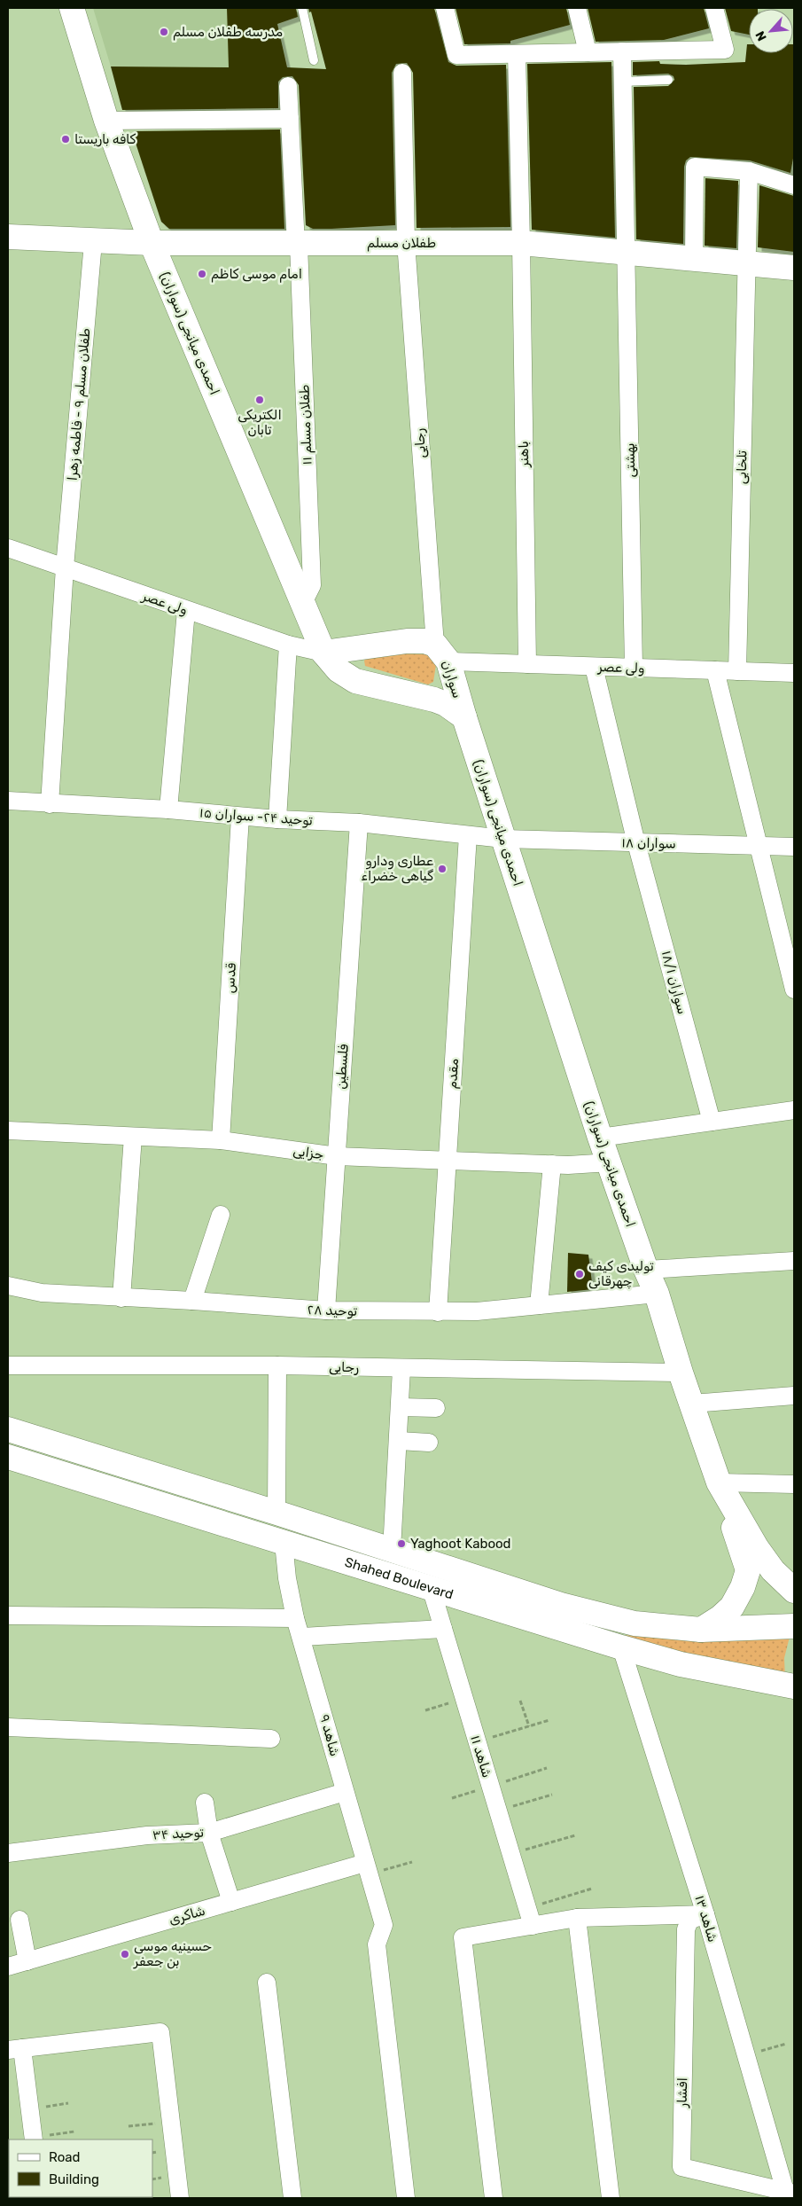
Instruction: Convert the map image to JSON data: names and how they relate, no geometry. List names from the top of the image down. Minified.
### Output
{"streets":{"street":["طفلان مسلم","احمدی میانجی (سواران)","طفلان مسلم ۹ - فاطمه زهرا","طفلان مسلم ۱۱","رجایی","باهنر","بهشتی","تلخابی","ولی عصر","سواران","توحید ۲۴- سواران ۱۵","سواران ۱۸","قدس","سواران ۱۸/۱","فلسطین","مقدم","جزایی","توحید ۲۸","Shahed Boulevard","شاهد ۹","شاهد ۱۱","توحید ۳۴","شاکری","شاهد ۱۳","افشار"]},"crossings":[["طفلان مسلم","احمدی میانجی (سواران)"],["طفلان مسلم","طفلان مسلم ۹ - فاطمه زهرا"],["طفلان مسلم","طفلان مسلم ۱۱"],["طفلان مسلم","رجایی"],["طفلان مسلم","باهنر"],["طفلان مسلم","بهشتی"],["طفلان مسلم","تلخابی"],["احمدی میانجی (سواران)","طفلان مسلم ۱۱"],["احمدی میانجی (سواران)","رجایی"],["احمدی میانجی (سواران)","ولی عصر"],["احمدی میانجی (سواران)","سواران"],["احمدی میانجی (سواران)","توحید ۲۴- سواران ۱۵"],["احمدی میانجی (سواران)","سواران ۱۸"],["احمدی میانجی (سواران)","جزایی"],["احمدی میانجی (سواران)","توحید ۲۸"],["طفلان مسلم ۹ - فاطمه زهرا","ولی عصر"],["طفلان مسلم ۹ - فاطمه زهرا","توحید ۲۴- سواران ۱۵"],["رجایی","ولی عصر"],["رجایی","سواران"],["باهنر","ولی عصر"],["بهشتی","ولی عصر"],["تلخابی","ولی عصر"],["ولی عصر","سواران"],["ولی عصر","سواران ۱۸/۱"],["توحید ۲۴- سواران ۱۵","سواران ۱۸"],["توحید ۲۴- سواران ۱۵","قدس"],["توحید ۲۴- سواران ۱۵","فلسطین"],["توحید ۲۴- سواران ۱۵","مقدم"],["سواران ۱۸","سواران ۱۸/۱"],["قدس","جزایی"],["فلسطین","جزایی"],["فلسطین","توحید ۲۸"],["مقدم","جزایی"],["مقدم","توحید ۲۸"],["Shahed Boulevard","شاهد ۹"],["Shahed Boulevard","شاهد ۱۱"],["Shahed Boulevard","شاهد ۱۳"],["شاهد ۹","توحید ۳۴"],["شاهد ۹","شاکری"],["شاهد ۱۳","افشار"]],"places":["مدرسه طفلان مسلم","کافه باریستا","امام موسی کاظم","الکتریکی تابان","عطاری ودارو گیاهی خضراء","تولیدی کیف چهرقانی","Yaghoot Kabood","حسینیه موسی بن جعفر"],"legend":["Road","Building"],"north":"bottom left"}
